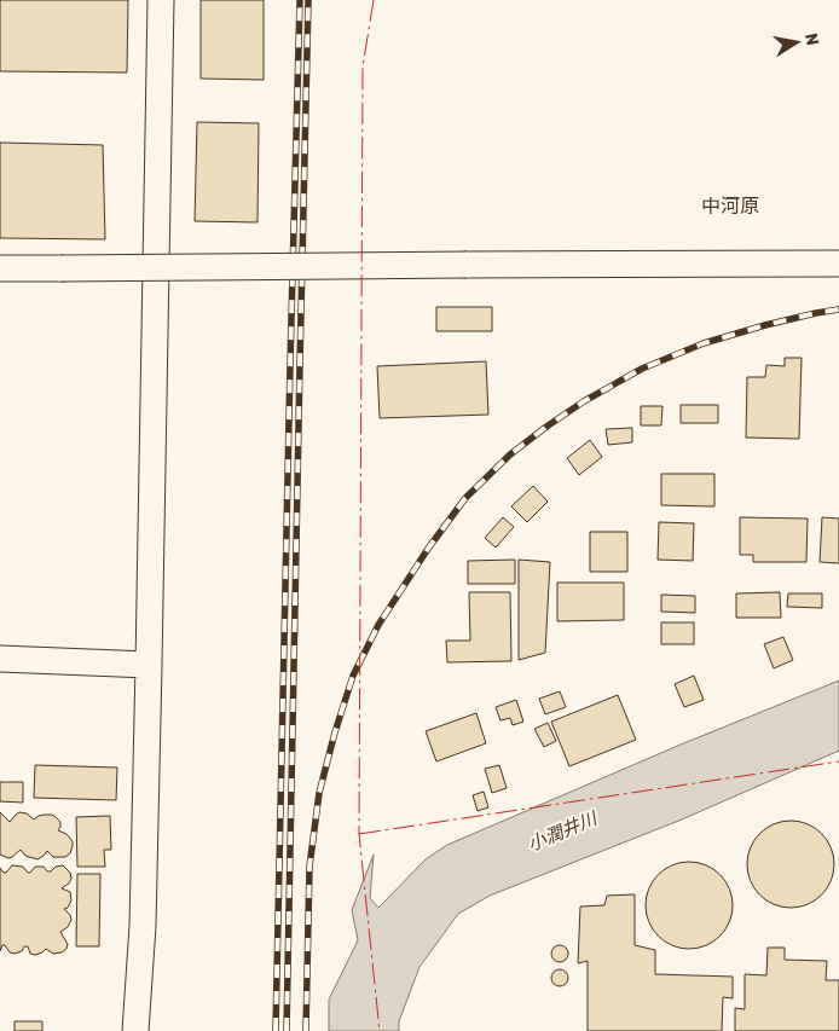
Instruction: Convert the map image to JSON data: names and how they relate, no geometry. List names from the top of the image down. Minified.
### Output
{"districts":["中河原"],"water":["小潤井川"],"north":"right"}
